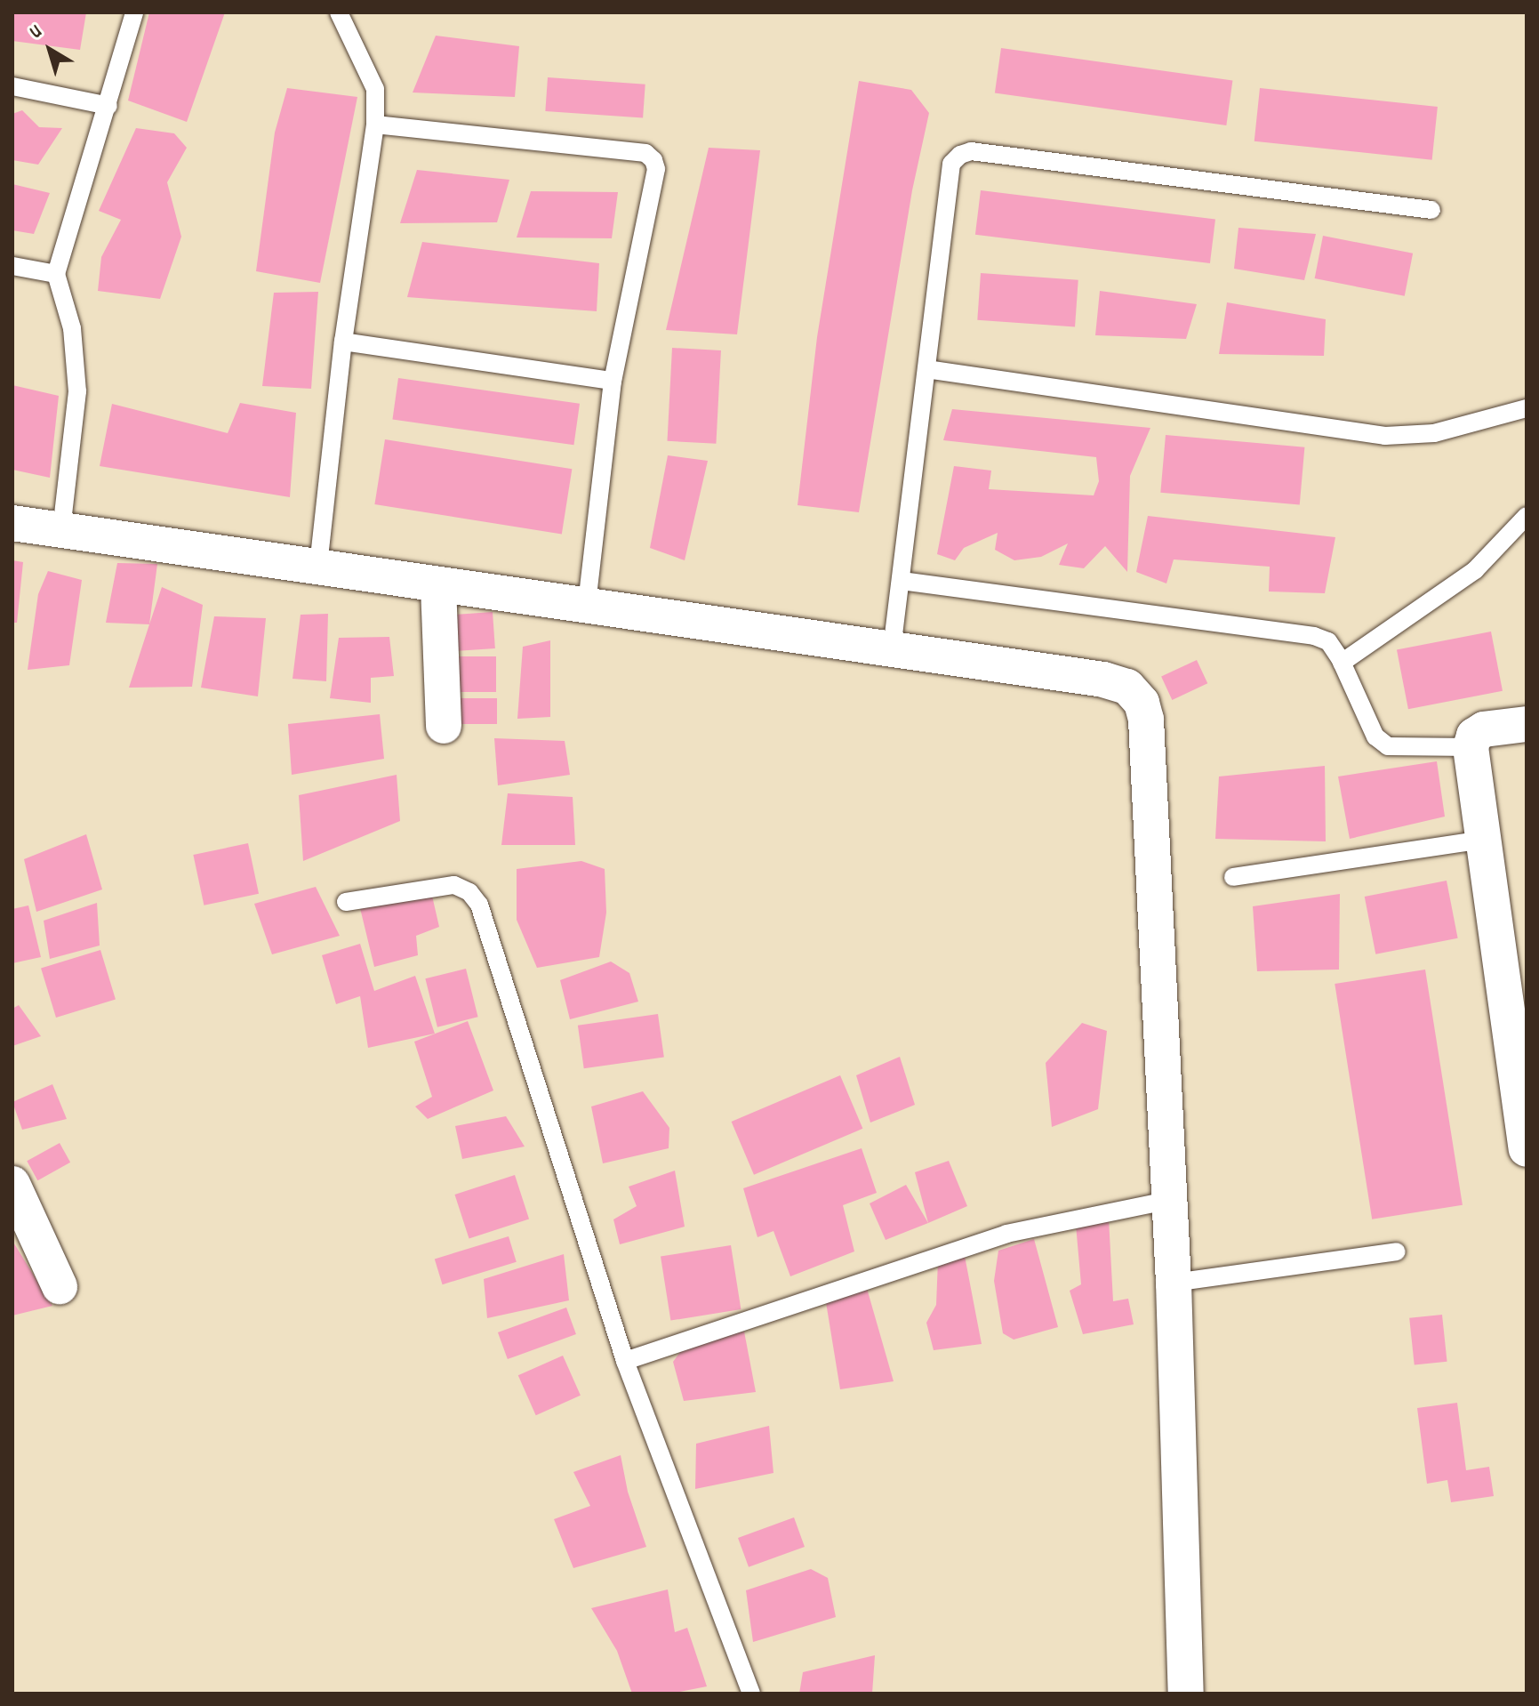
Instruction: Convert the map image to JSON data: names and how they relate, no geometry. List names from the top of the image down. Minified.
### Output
{"north":"top left"}
